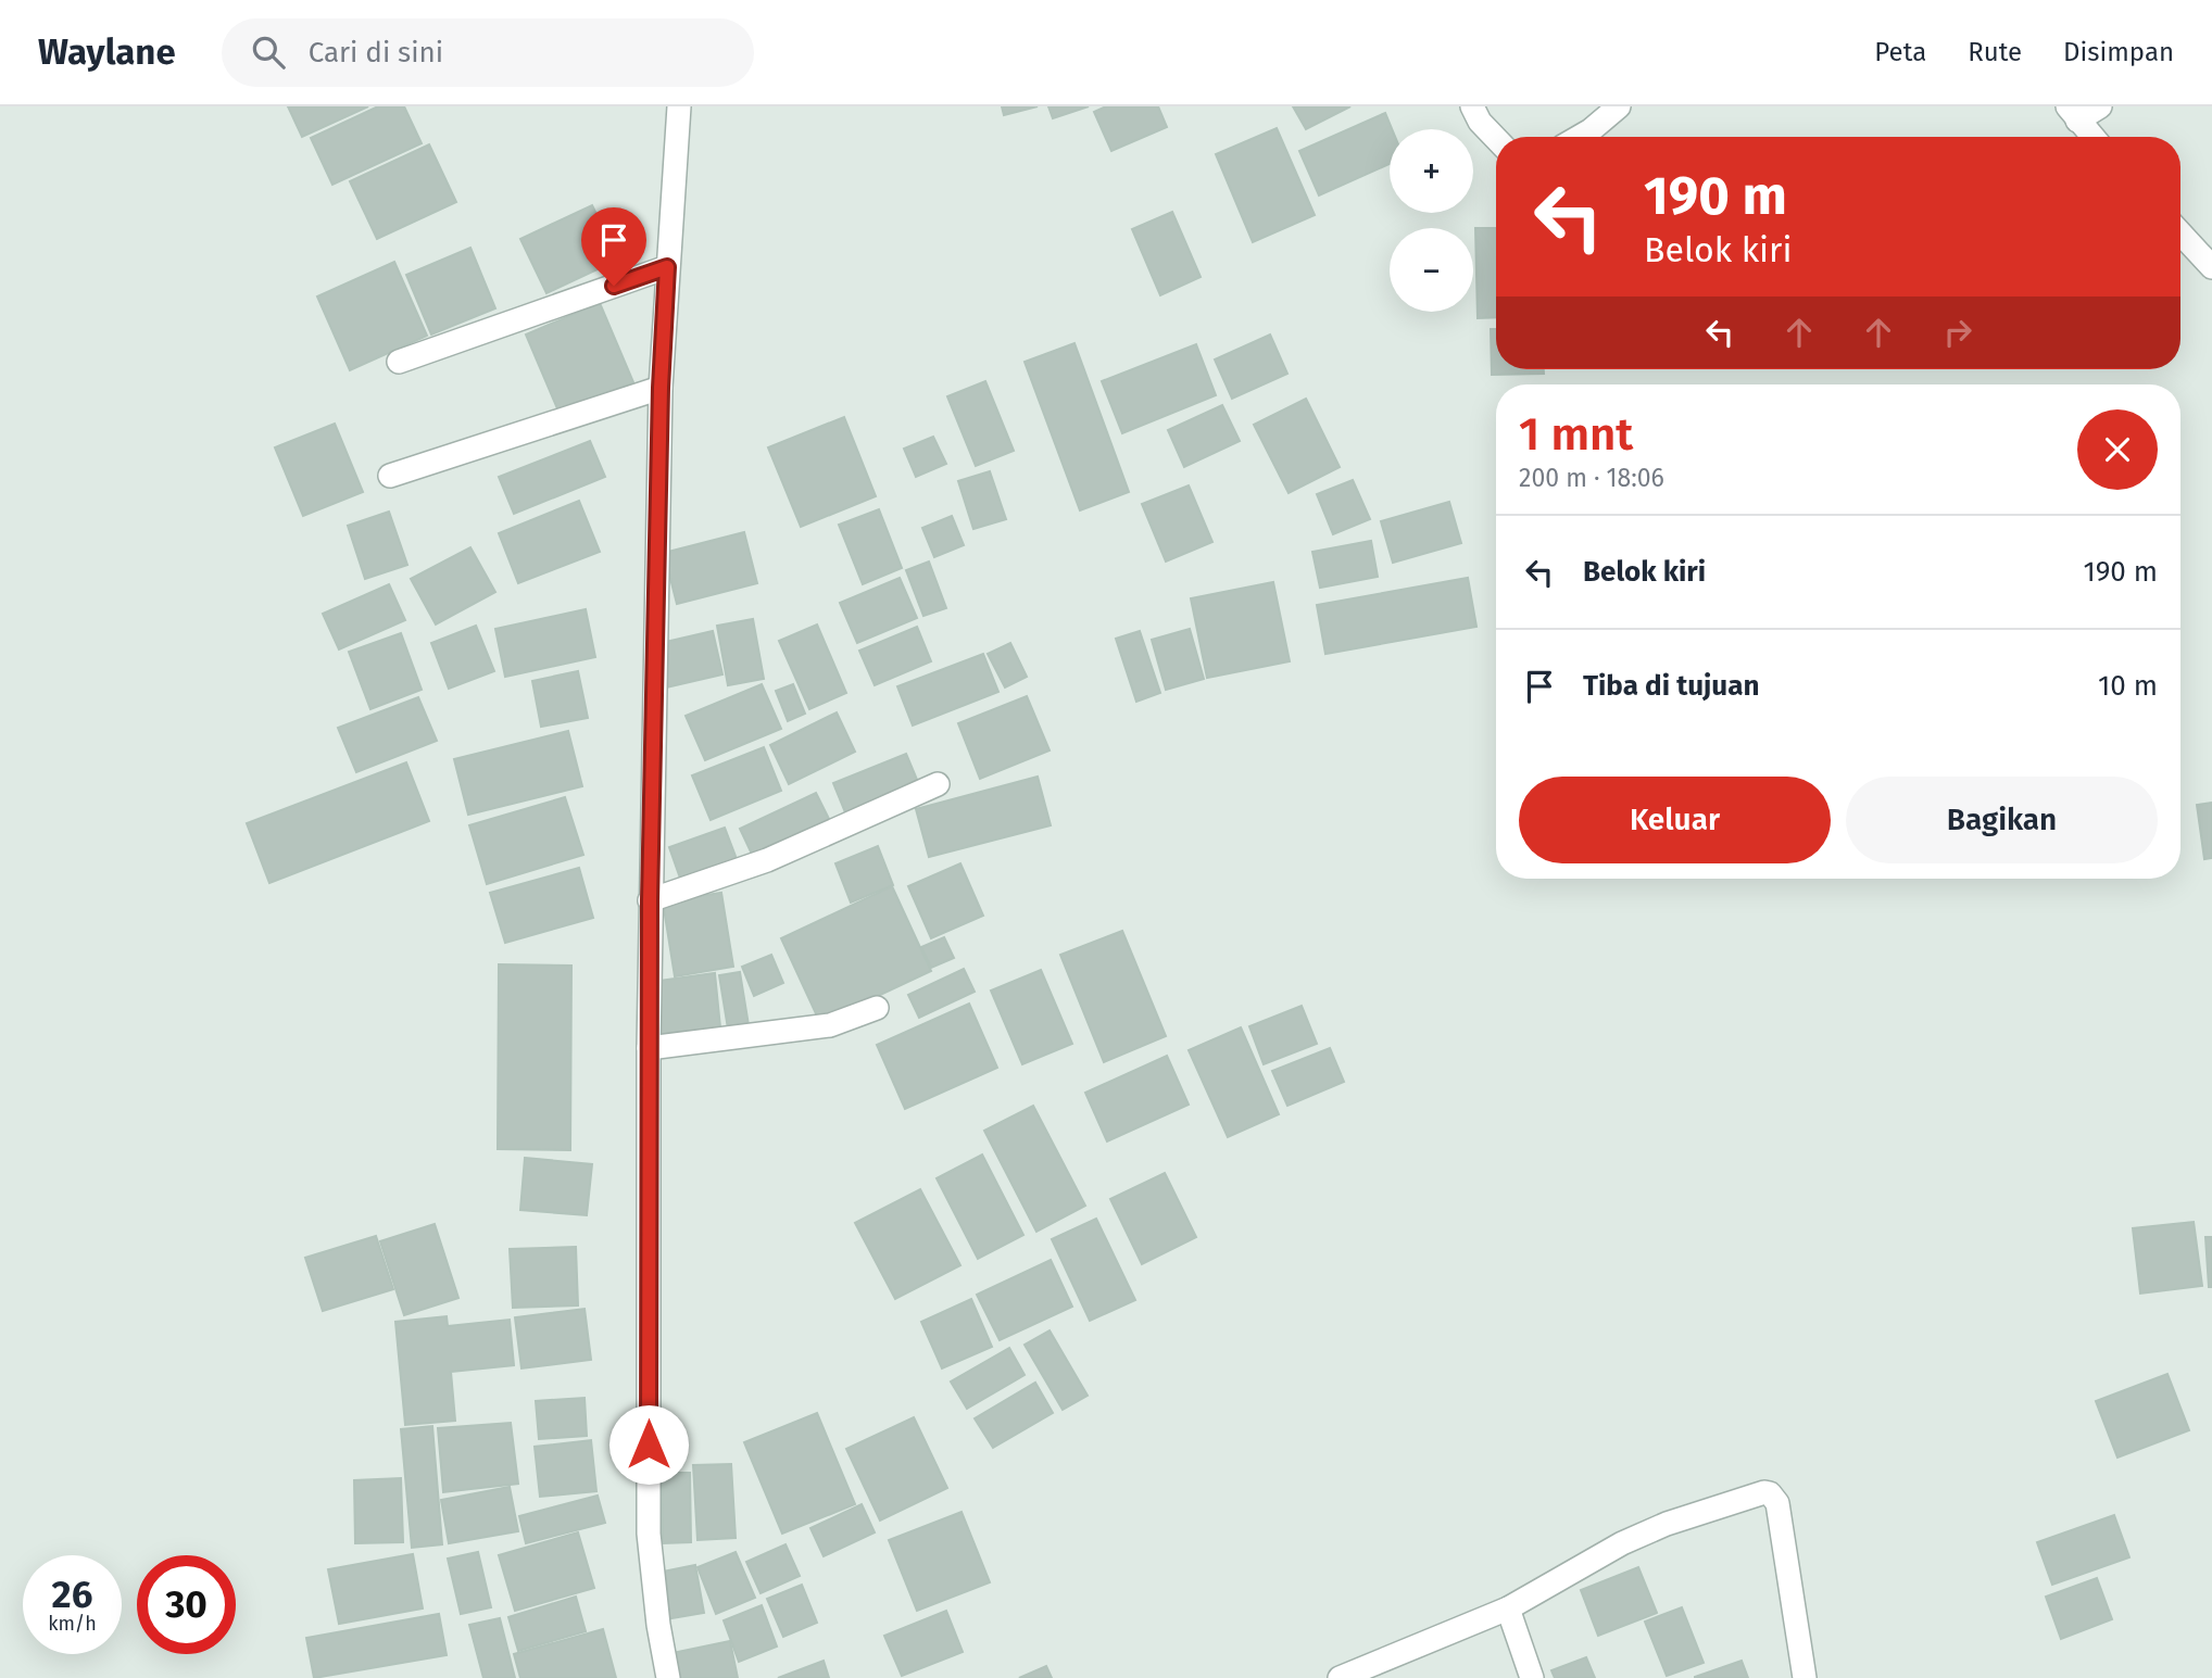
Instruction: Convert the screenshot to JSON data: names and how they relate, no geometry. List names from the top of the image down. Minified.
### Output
{"page":{"header":"Waylane","search":"Cari di sini","nav":["Peta","Rute","Disimpan"],"map_buttons":["+","−"],"turn":["190 m","Belok kiri"],"heading":["1 mnt","200 m · 18:06"],"list":[{"name":"Belok kiri","value":"190 m"},{"name":"Tiba di tujuan","value":"10 m"}],"buttons":["Keluar","Bagikan"],"speed":"26 km/h","limit":"30"}}
